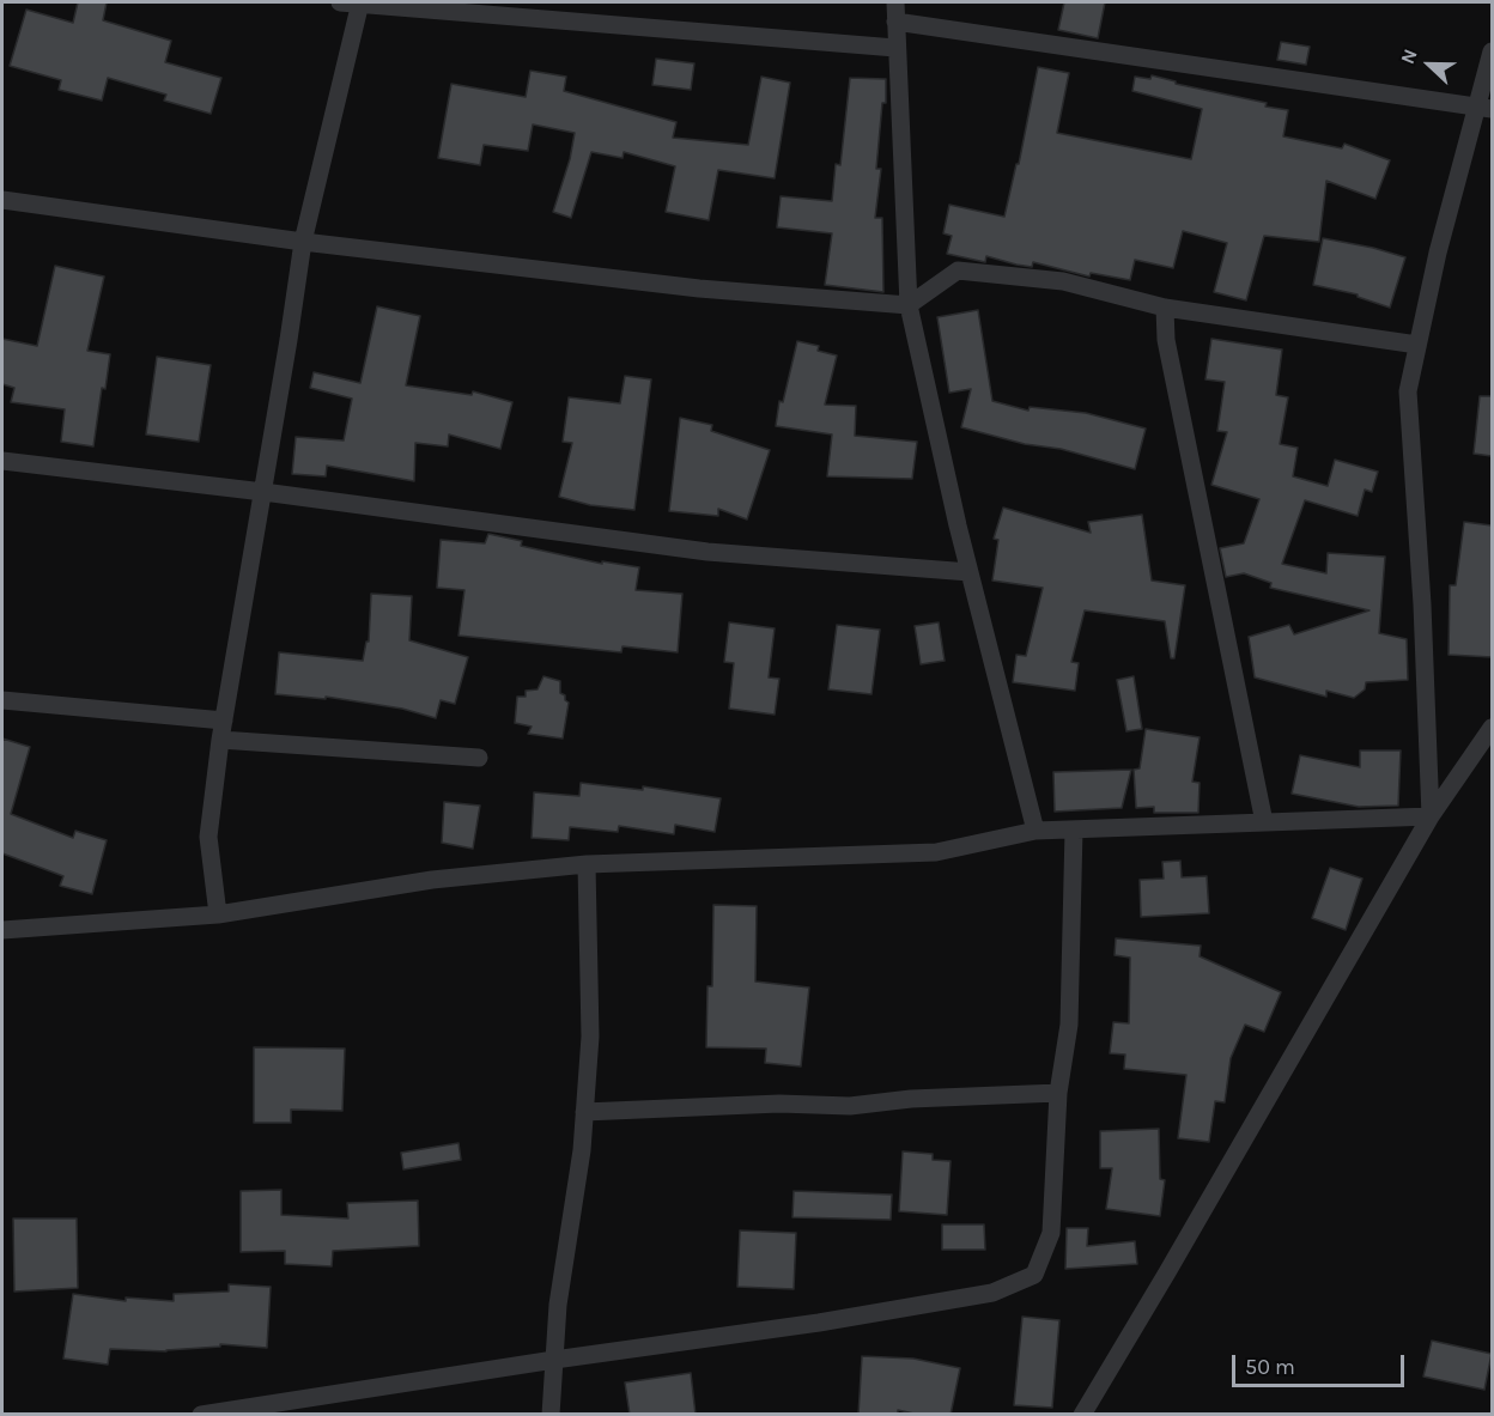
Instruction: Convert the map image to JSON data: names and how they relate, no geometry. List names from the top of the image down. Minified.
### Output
{"scale_bar":"50 m","north":"left"}
